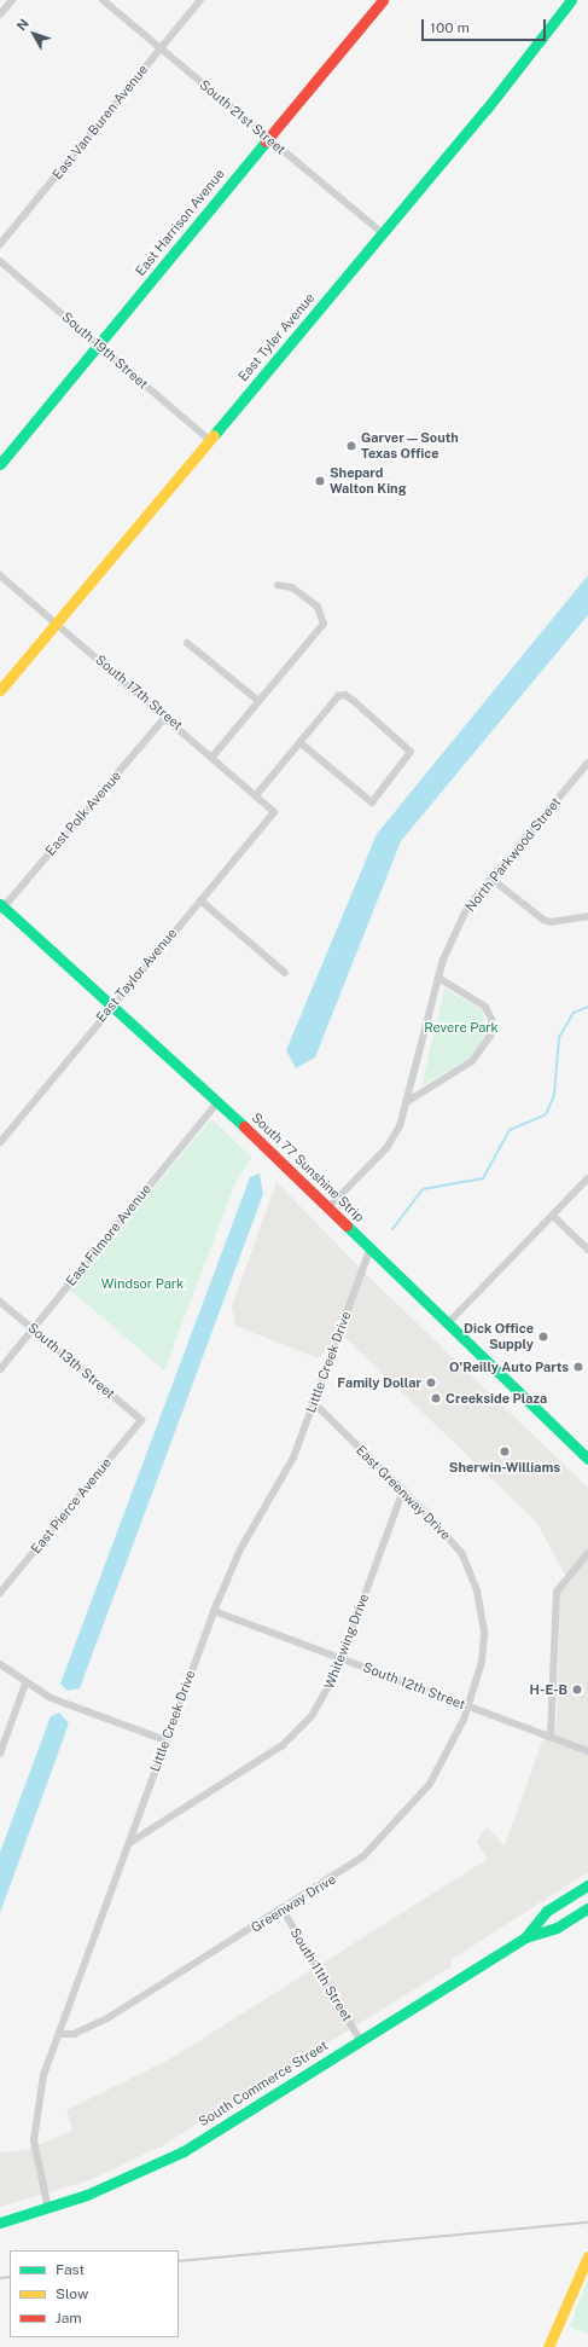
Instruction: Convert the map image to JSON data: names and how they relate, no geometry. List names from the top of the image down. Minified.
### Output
{"streets":{"main road":["East Harrison Avenue","East Tyler Avenue","South 77 Sunshine Strip","South Commerce Street"],"street":["South 21st Street","East Van Buren Avenue","South 19th Street","South 17th Street","East Polk Avenue","North Parkwood Street","East Taylor Avenue","East Filmore Avenue","South 13th Street","Little Creek Drive","East Greenway Drive","East Pierce Avenue","Whitewing Drive","South 12th Street","Greenway Drive","South 11th Street"]},"crossings":[["South 21st Street","East Van Buren Avenue"],["South 21st Street","East Harrison Avenue"],["South 21st Street","East Tyler Avenue"],["East Harrison Avenue","South 19th Street"],["East Tyler Avenue","South 19th Street"],["East Tyler Avenue","South 17th Street"],["South 17th Street","East Polk Avenue"],["South 17th Street","East Taylor Avenue"],["East Polk Avenue","South 77 Sunshine Strip"],["North Parkwood Street","South 77 Sunshine Strip"],["East Taylor Avenue","South 77 Sunshine Strip"],["South 77 Sunshine Strip","East Filmore Avenue"],["South 77 Sunshine Strip","Little Creek Drive"],["East Filmore Avenue","South 13th Street"],["South 13th Street","East Pierce Avenue"],["Little Creek Drive","East Greenway Drive"],["Little Creek Drive","Whitewing Drive"],["Little Creek Drive","South 12th Street"],["Little Creek Drive","Greenway Drive"],["Little Creek Drive","South Commerce Street"],["East Greenway Drive","Whitewing Drive"],["East Greenway Drive","South 12th Street"],["East Greenway Drive","Greenway Drive"],["Whitewing Drive","South 12th Street"],["South 12th Street","Greenway Drive"],["Greenway Drive","South 11th Street"],["South 11th Street","South Commerce Street"]],"parks":["Revere Park","Windsor Park"],"places":["Garver — South Texas Office","Shepard Walton King","Dick Office Supply","O'Reilly Auto Parts","Family Dollar","Creekside Plaza","Sherwin-Williams","H-E-B"],"legend":["Fast","Slow","Jam"],"scale_bar":"100 m","north":"top left"}
